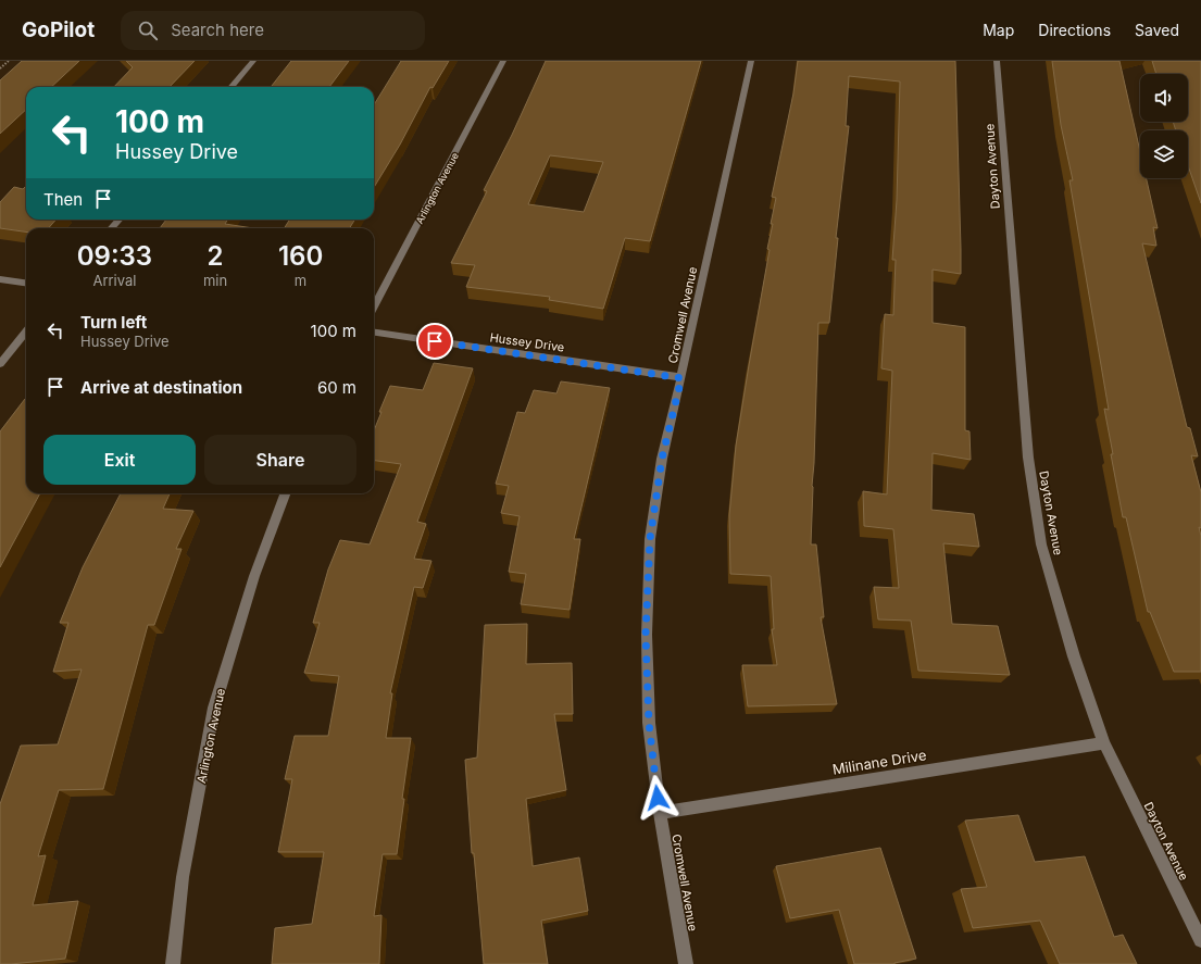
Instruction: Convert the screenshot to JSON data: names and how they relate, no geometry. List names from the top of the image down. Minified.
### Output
{"streets":{"street":["Dayton Avenue","Arlington Avenue","Cromwell Avenue","Hussey Drive","Milinane Drive"]},"crossings":[["Dayton Avenue","Milinane Drive"],["Cromwell Avenue","Hussey Drive"],["Cromwell Avenue","Milinane Drive"]],"page":{"header":"GoPilot","search":"Search here","nav":["Map","Directions","Saved"],"turn":["100 m","Hussey Drive"],"then":"Then","eta":["09:33","Arrival","2","min","160","m"],"list":[{"name":"Turn left","note":"Hussey Drive","value":"100 m"},{"name":"Arrive at destination","value":"60 m"}],"buttons":["Exit","Share"]}}
